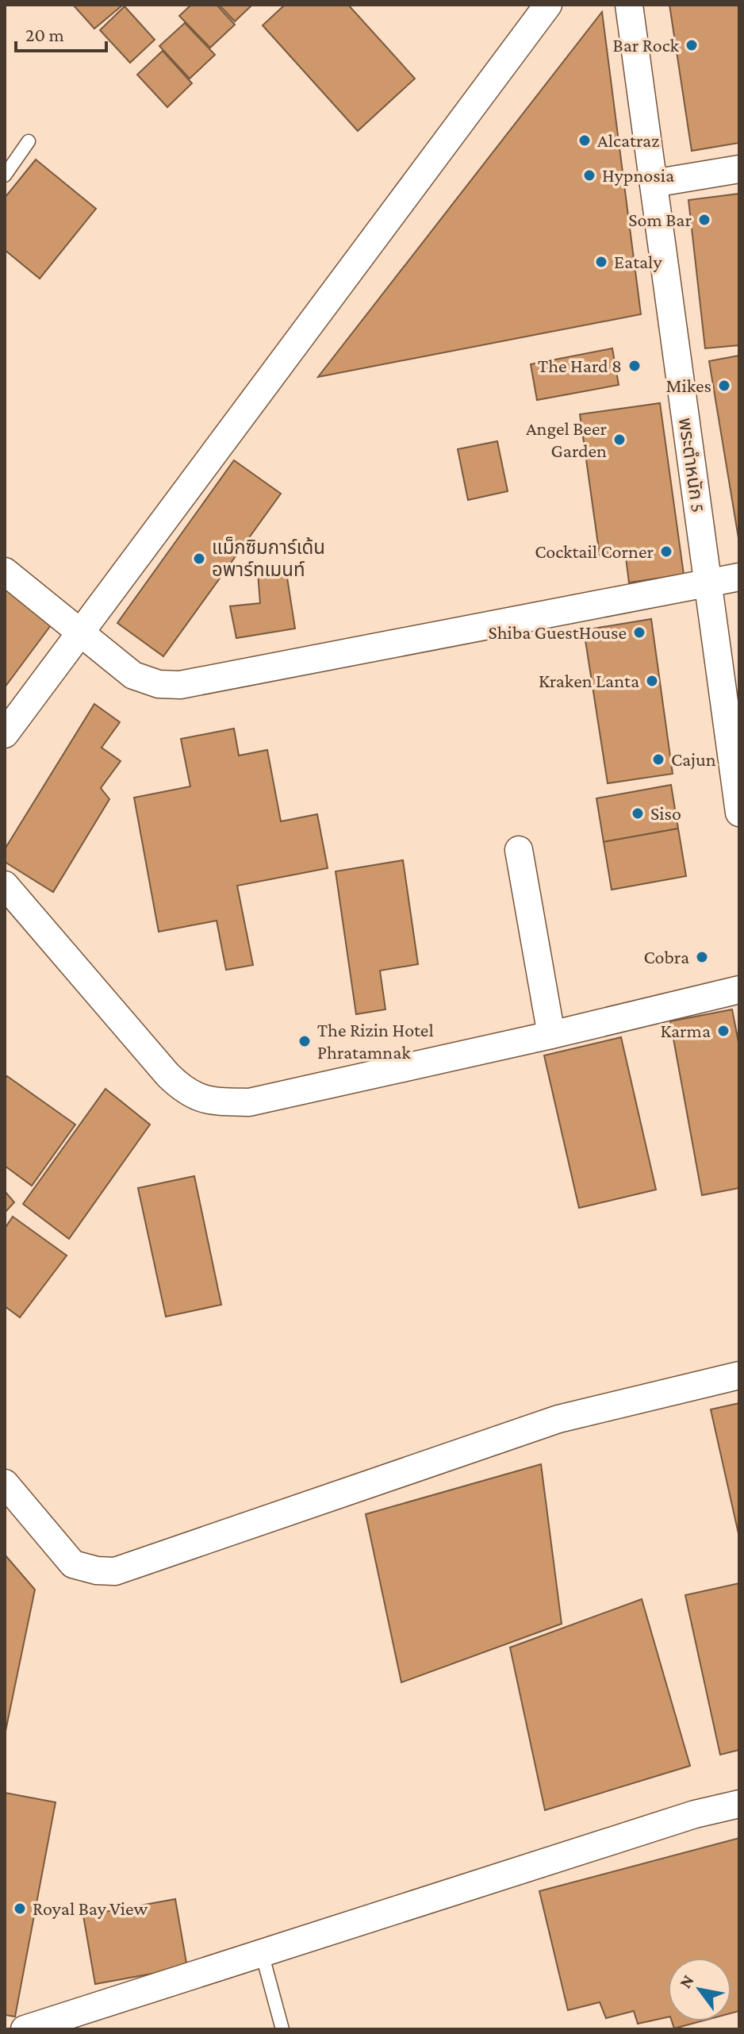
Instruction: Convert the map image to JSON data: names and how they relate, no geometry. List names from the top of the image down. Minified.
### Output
{"streets":{"street":["พระตำหนัก 5"]},"places":["Bar Rock","Alcatraz","Hypnosia","Som Bar","Eataly","The Hard 8","Mikes","Angel Beer Garden","Cocktail Corner","แม็กซิมการ์เด้น อพาร์ทเมนท์","Shiba GuestHouse","Kraken Lanta","Cajun","Siso","Cobra","Karma","The Rizin Hotel Phratamnak","Royal Bay View"],"scale_bar":"20 m","north":"top left"}
